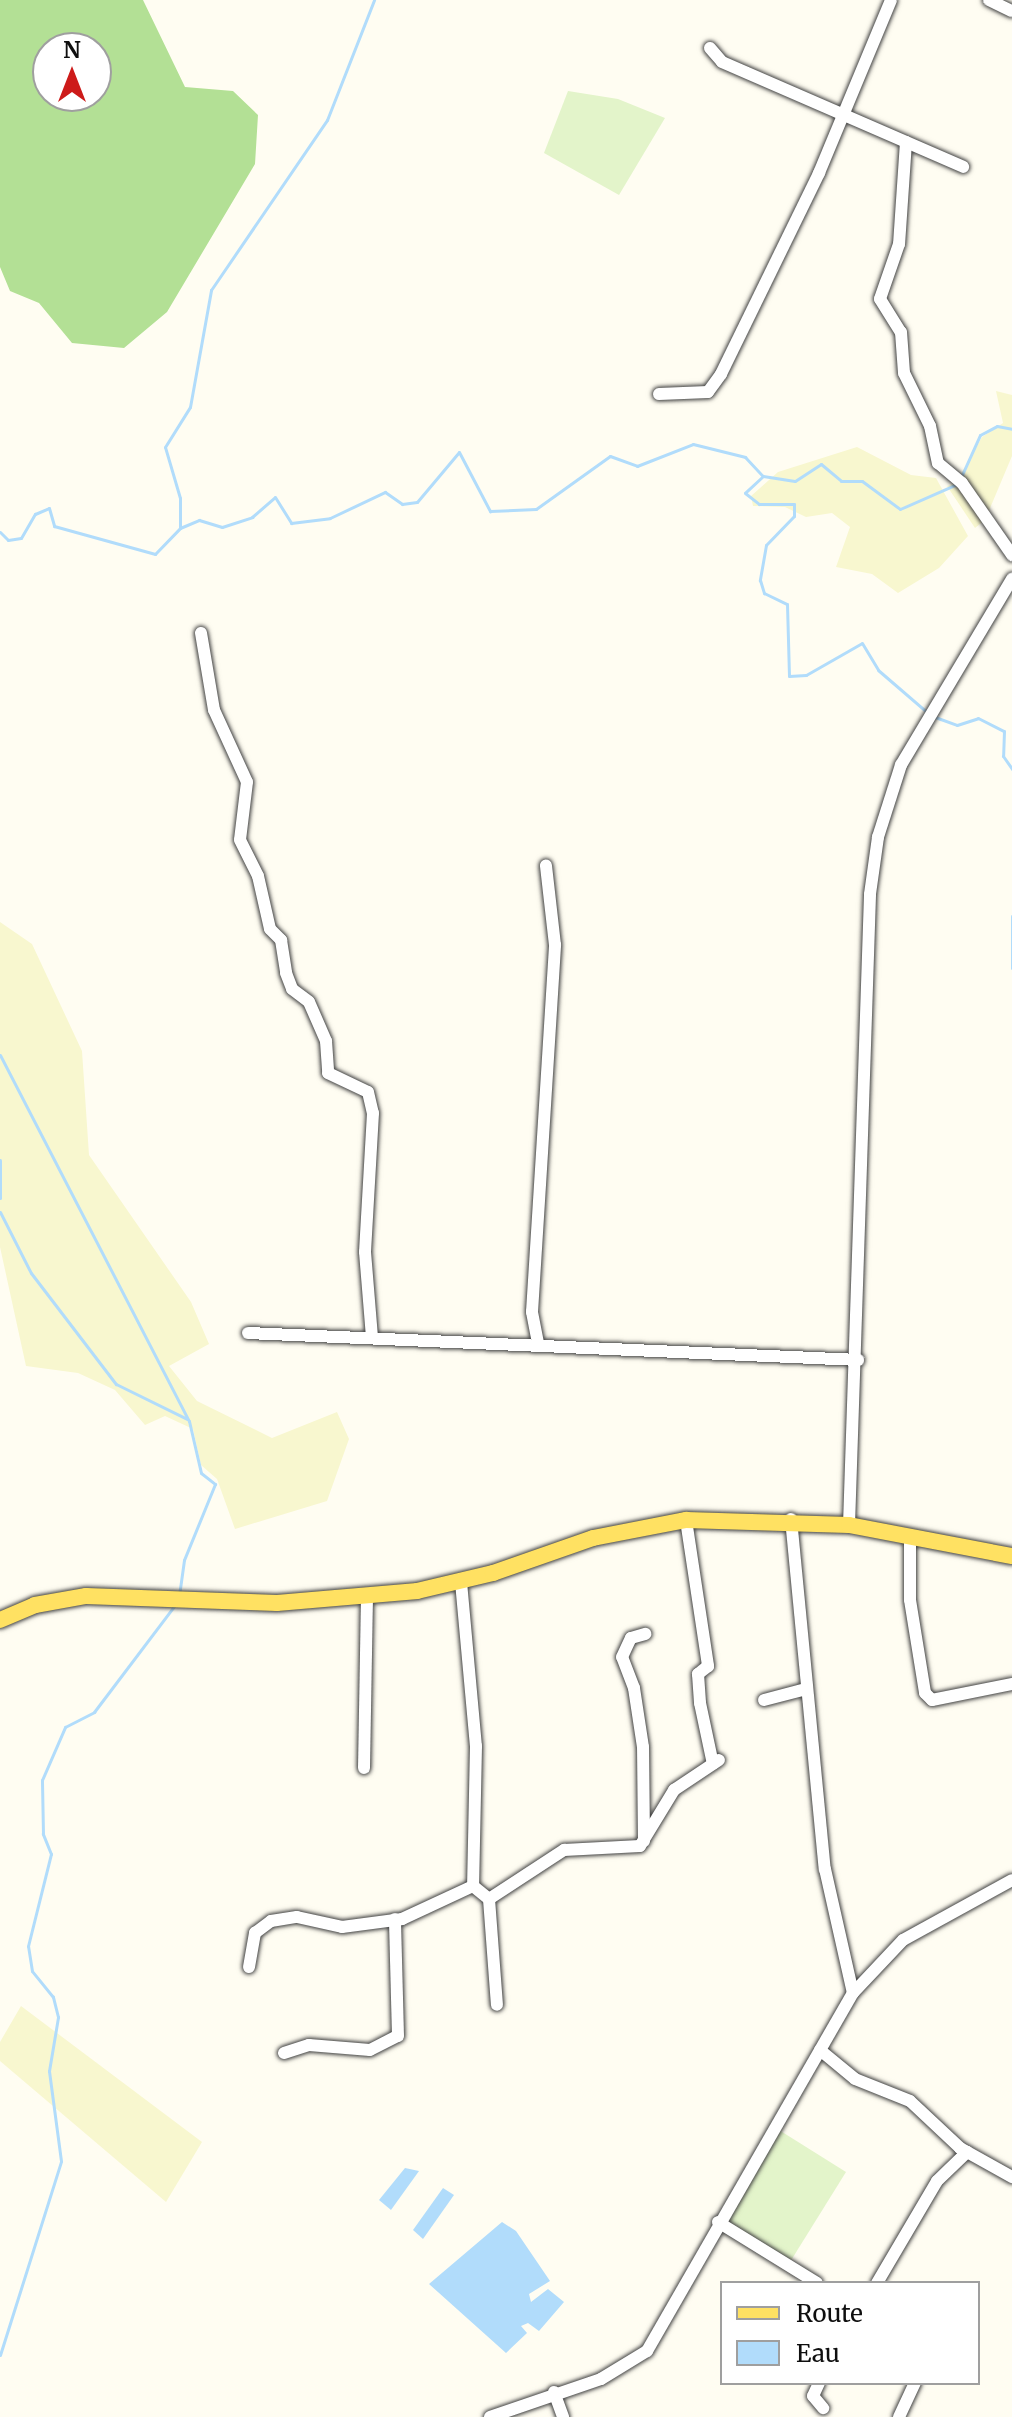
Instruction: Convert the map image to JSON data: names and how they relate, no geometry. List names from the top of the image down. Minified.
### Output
{"legend":["Route","Eau"],"north":"top"}
